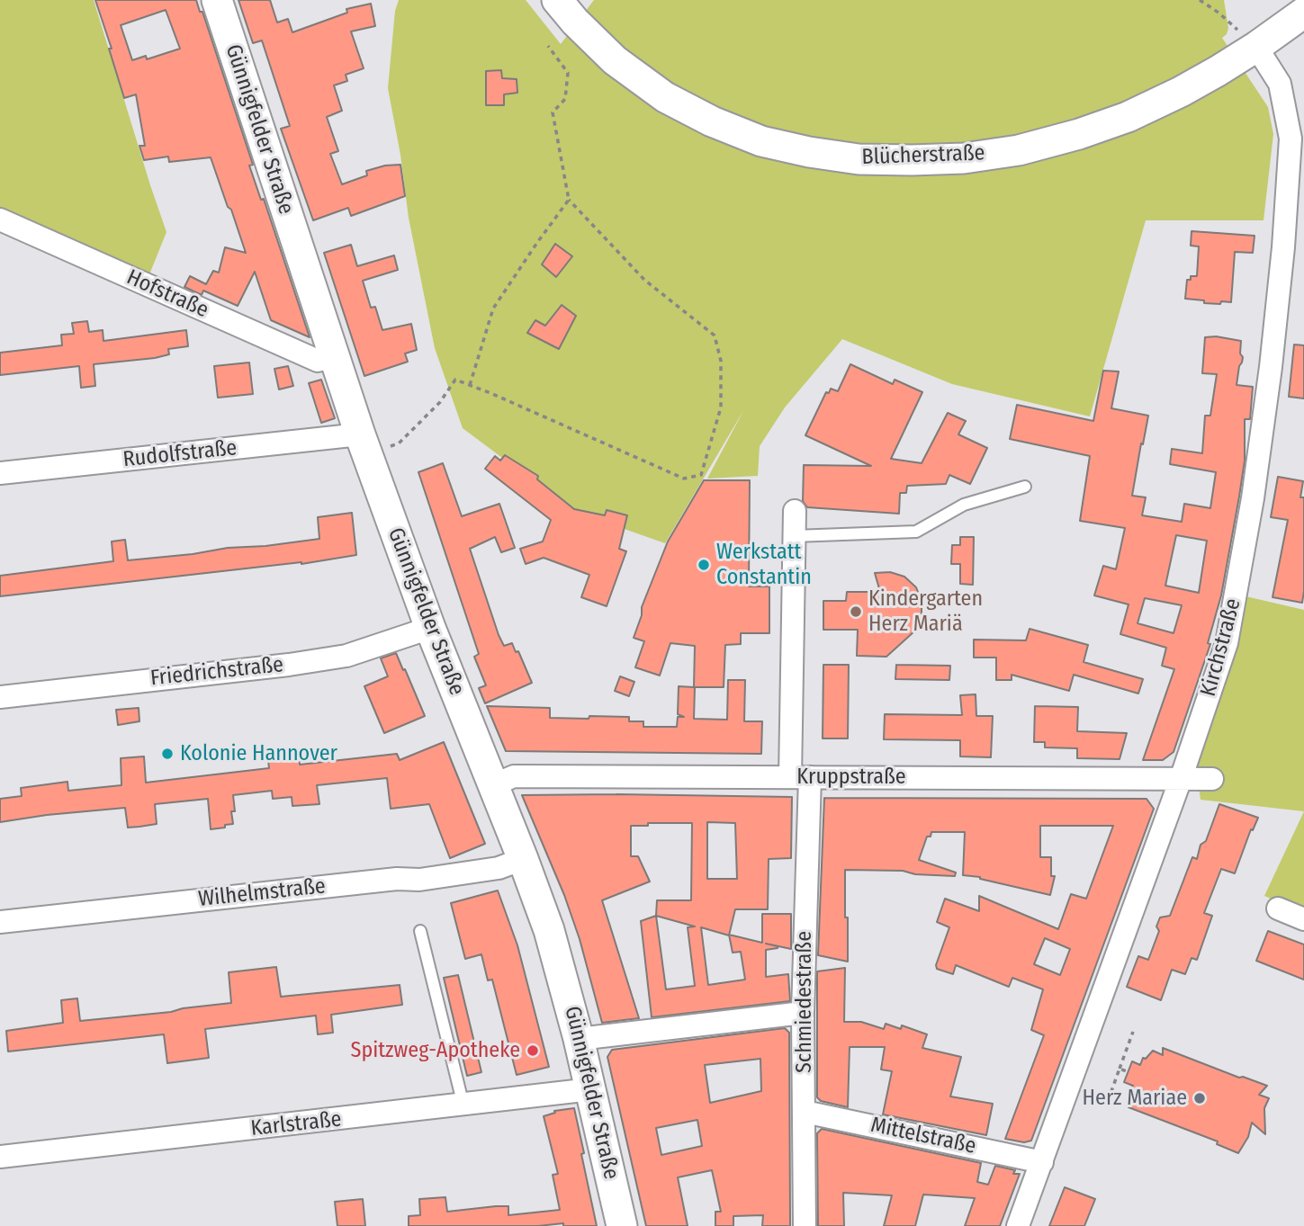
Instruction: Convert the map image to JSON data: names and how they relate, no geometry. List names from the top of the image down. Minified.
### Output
{"streets":{"street":["Günnigfelder Straße","Blücherstraße","Hofstraße","Rudolfstraße","Kirchstraße","Friedrichstraße","Kruppstraße","Wilhelmstraße","Schmiedestraße","Karlstraße","Mittelstraße"]},"crossings":[["Günnigfelder Straße","Hofstraße"],["Günnigfelder Straße","Rudolfstraße"],["Günnigfelder Straße","Friedrichstraße"],["Günnigfelder Straße","Kruppstraße"],["Günnigfelder Straße","Wilhelmstraße"],["Günnigfelder Straße","Karlstraße"],["Blücherstraße","Kirchstraße"],["Kirchstraße","Kruppstraße"],["Kirchstraße","Mittelstraße"],["Kruppstraße","Schmiedestraße"],["Schmiedestraße","Mittelstraße"]],"places":["Werkstatt Constantin","Kindergarten Herz Mariä","Kolonie Hannover","Spitzweg-Apotheke","Herz Mariae"]}
